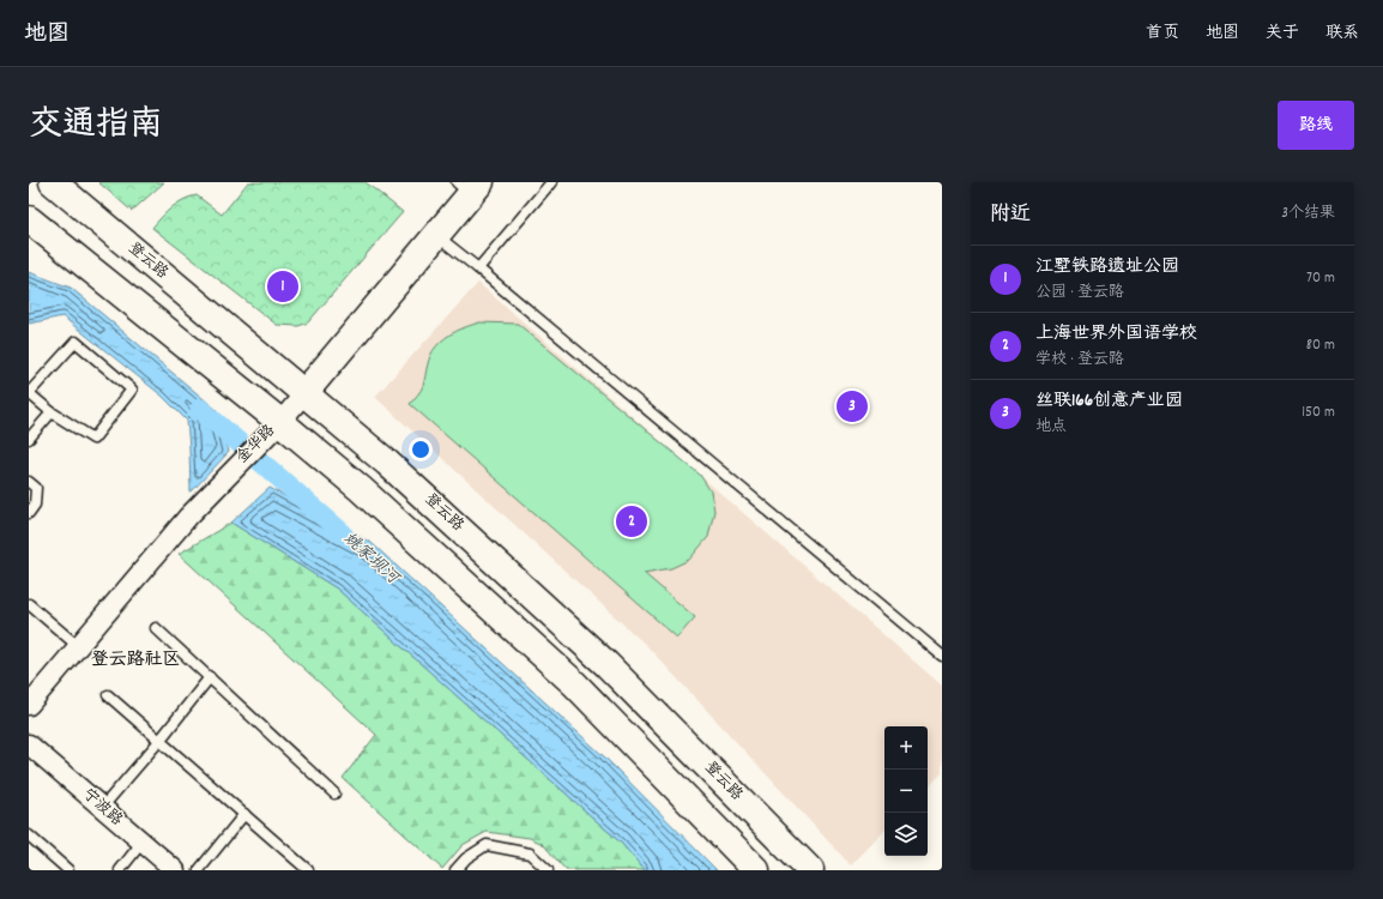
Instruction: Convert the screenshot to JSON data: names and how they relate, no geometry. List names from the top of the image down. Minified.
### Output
{"streets":{"main road":["登云路","金华路"],"street":["宁波路"]},"crossings":[["登云路","金华路"]],"districts":["登云路社区"],"water":["姚家坝河"],"page":{"header":"地图","nav":["首页","地图","关于","联系"],"title":"交通指南","buttons":"路线","heading":["附近","3个结果"],"list":[{"mark":"1","name":"江墅铁路遗址公园","note":"公园 · 登云路","value":"70 m"},{"mark":"2","name":"上海世界外国语学校","note":"学校 · 登云路","value":"80 m"},{"mark":"3","name":"丝联166创意产业园","note":"地点","value":"150 m"}],"pins":["1","3","2"],"map_buttons":["+","−"]}}
